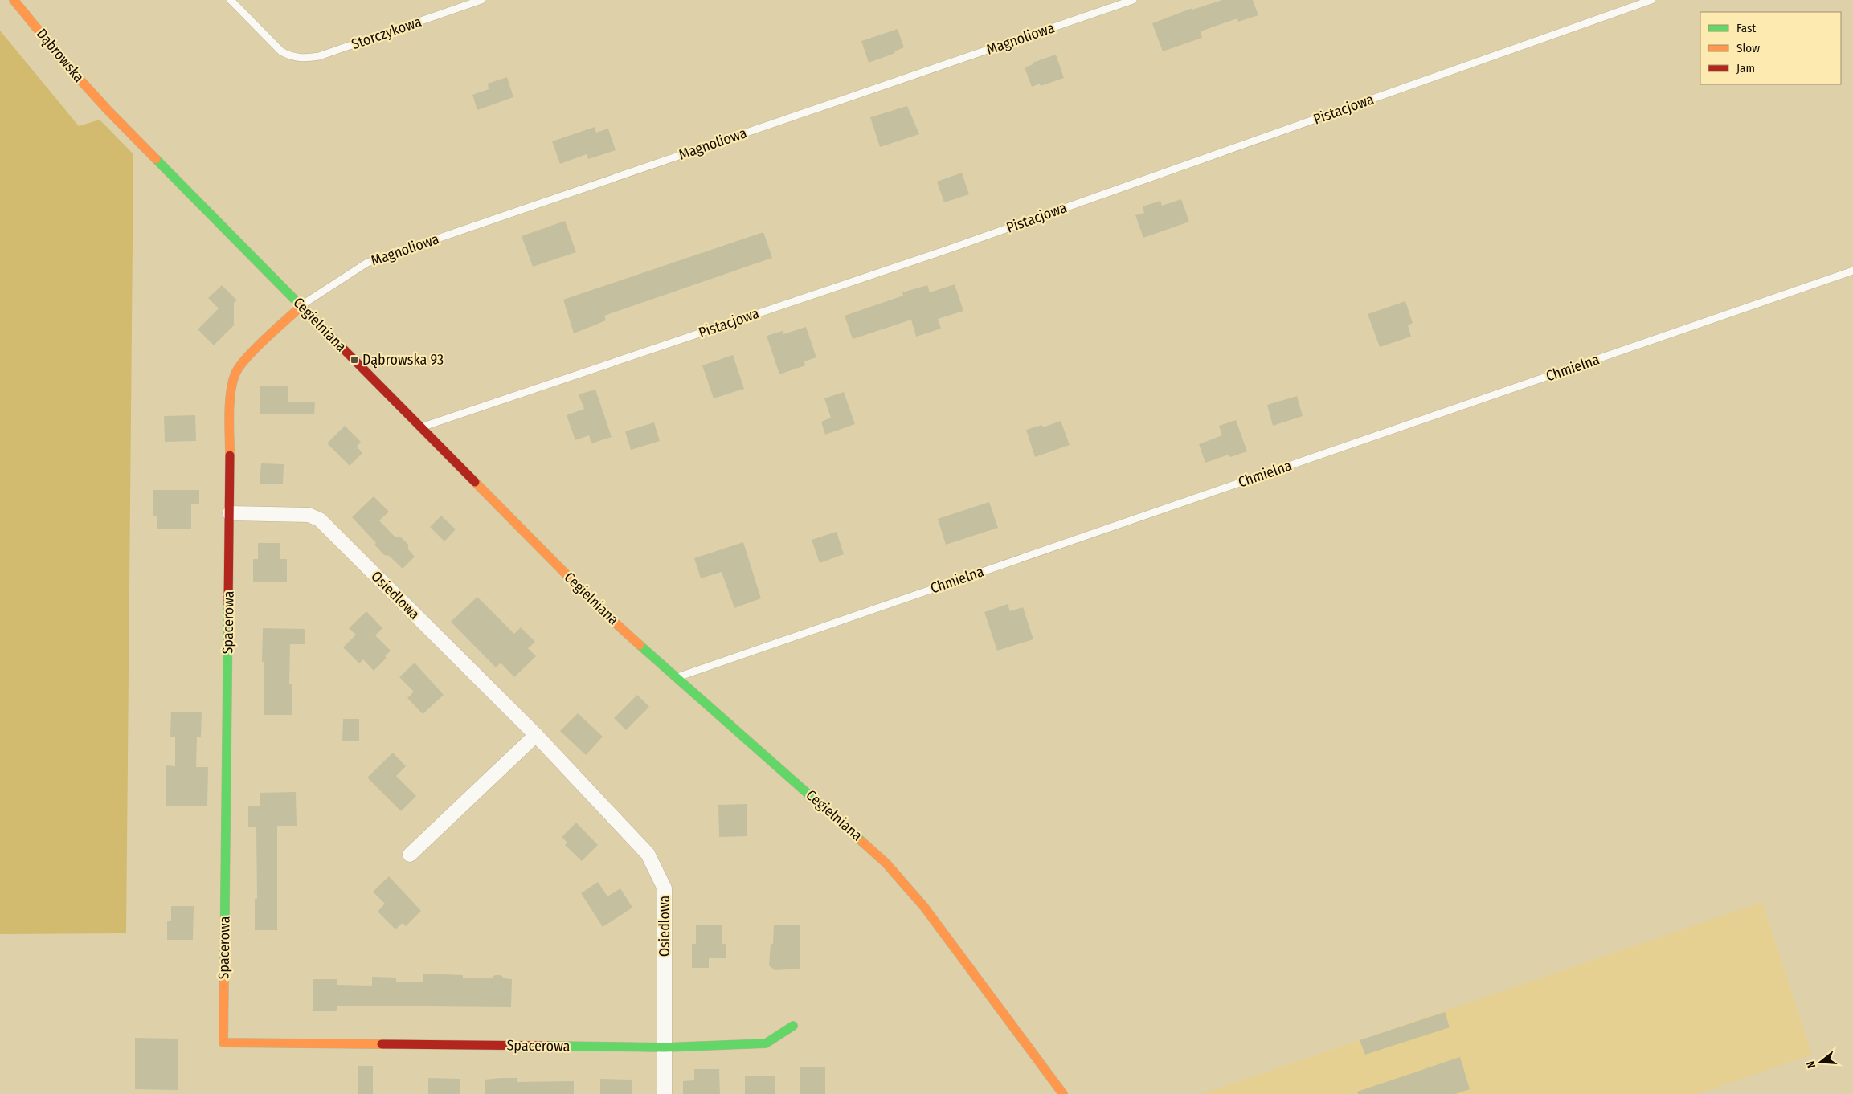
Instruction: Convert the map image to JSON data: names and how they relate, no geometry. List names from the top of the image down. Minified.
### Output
{"streets":{"street":["Dąbrowska","Cegielniana","Osiedlowa","Spacerowa"],"lane":["Storczykowa","Magnoliowa","Pistacjowa","Chmielna"]},"crossings":[["Magnoliowa","Cegielniana"],["Magnoliowa","Spacerowa"],["Dąbrowska","Cegielniana"],["Pistacjowa","Cegielniana"],["Cegielniana","Chmielna"],["Cegielniana","Spacerowa"],["Osiedlowa","Spacerowa"]],"places":{"transit":["Dąbrowska 93"]},"legend":["Fast","Slow","Jam"],"north":"left"}
